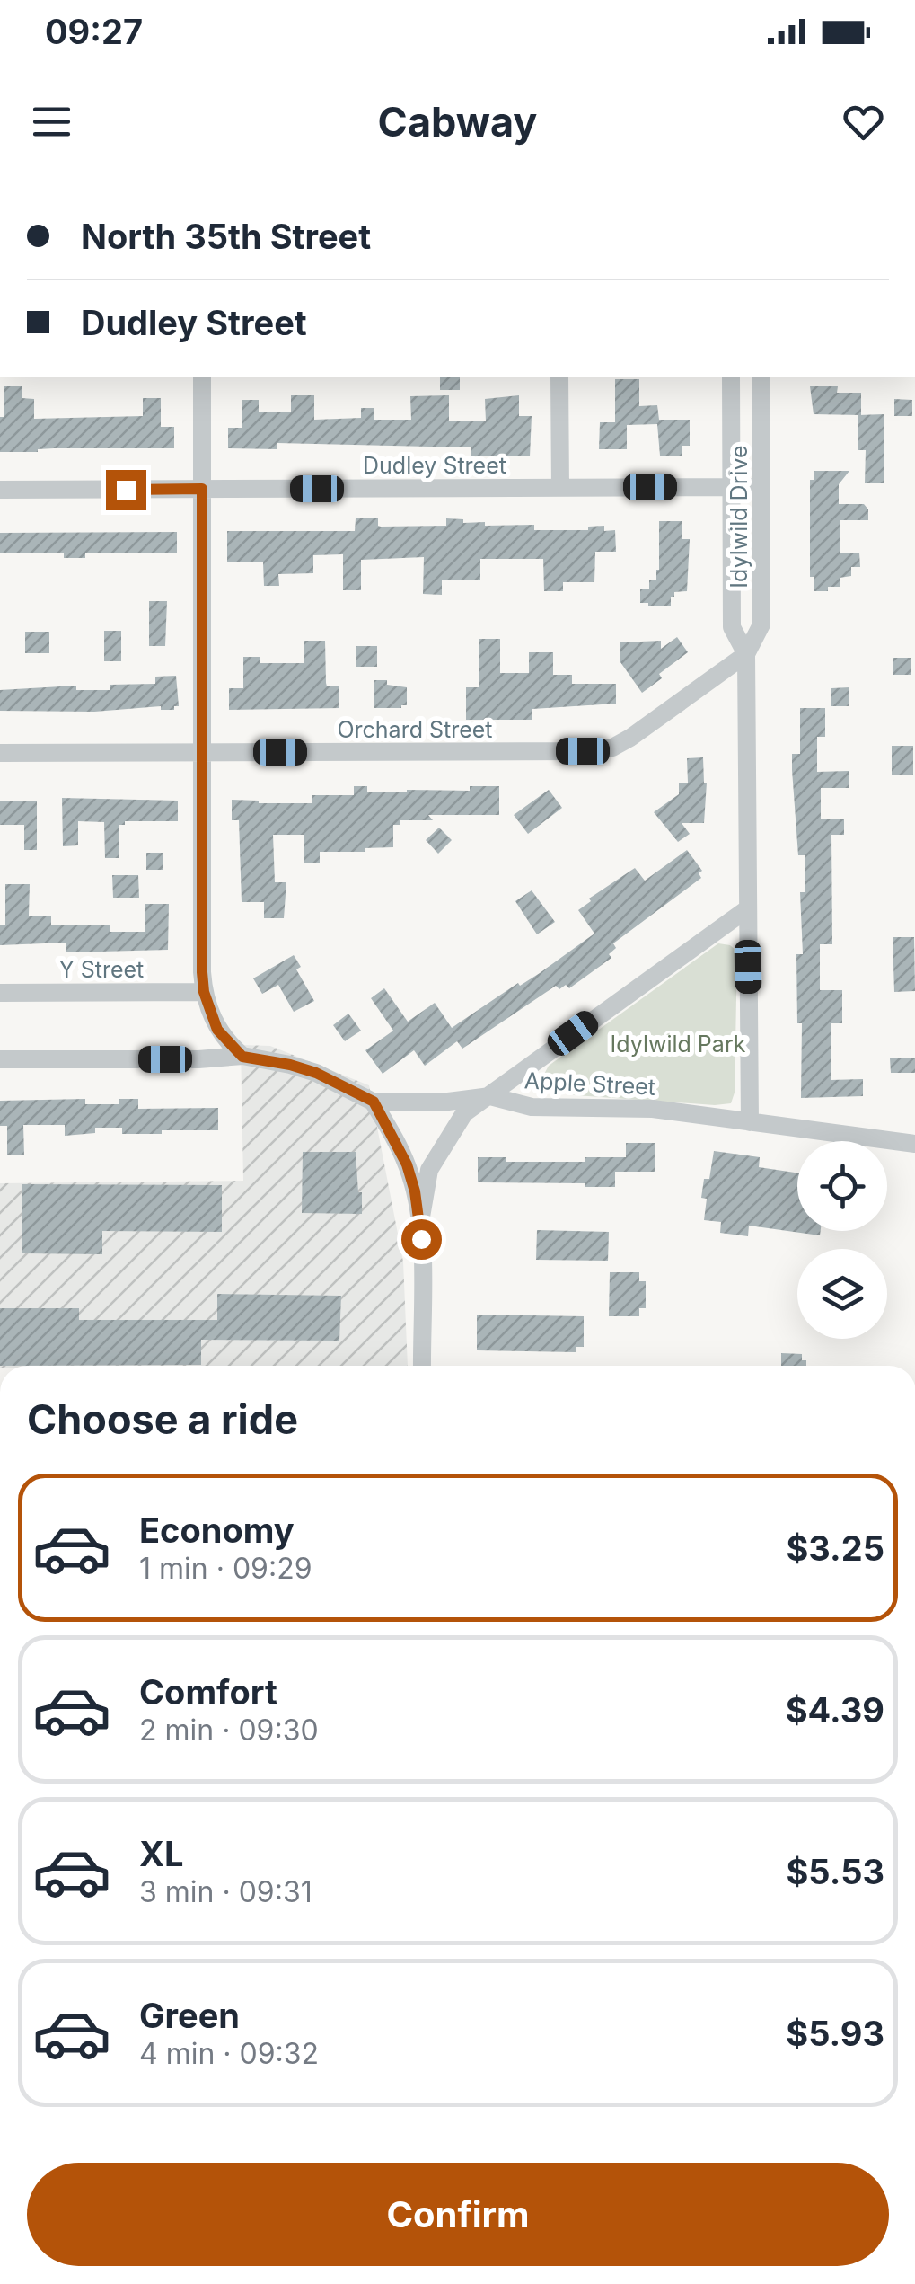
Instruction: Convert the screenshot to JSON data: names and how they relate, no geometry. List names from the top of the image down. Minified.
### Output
{"streets":{"street":["Dudley Street","Idylwild Drive","Orchard Street","Y Street","Apple Street"]},"crossings":[["Dudley Street","Idylwild Drive"],["Idylwild Drive","Orchard Street"],["Idylwild Drive","Apple Street"]],"parks":["Idylwild Park"],"page":{"status":"09:27","header":"Cabway","banner":["North 35th Street","Dudley Street"],"heading":"Choose a ride","list":[{"name":"Economy","note":"1 min · 09:29","value":"$3.25"},{"name":"Comfort","note":"2 min · 09:30","value":"$4.39"},{"name":"XL","note":"3 min · 09:31","value":"$5.53"},{"name":"Green","note":"4 min · 09:32","value":"$5.93"}],"buttons":"Confirm"}}
